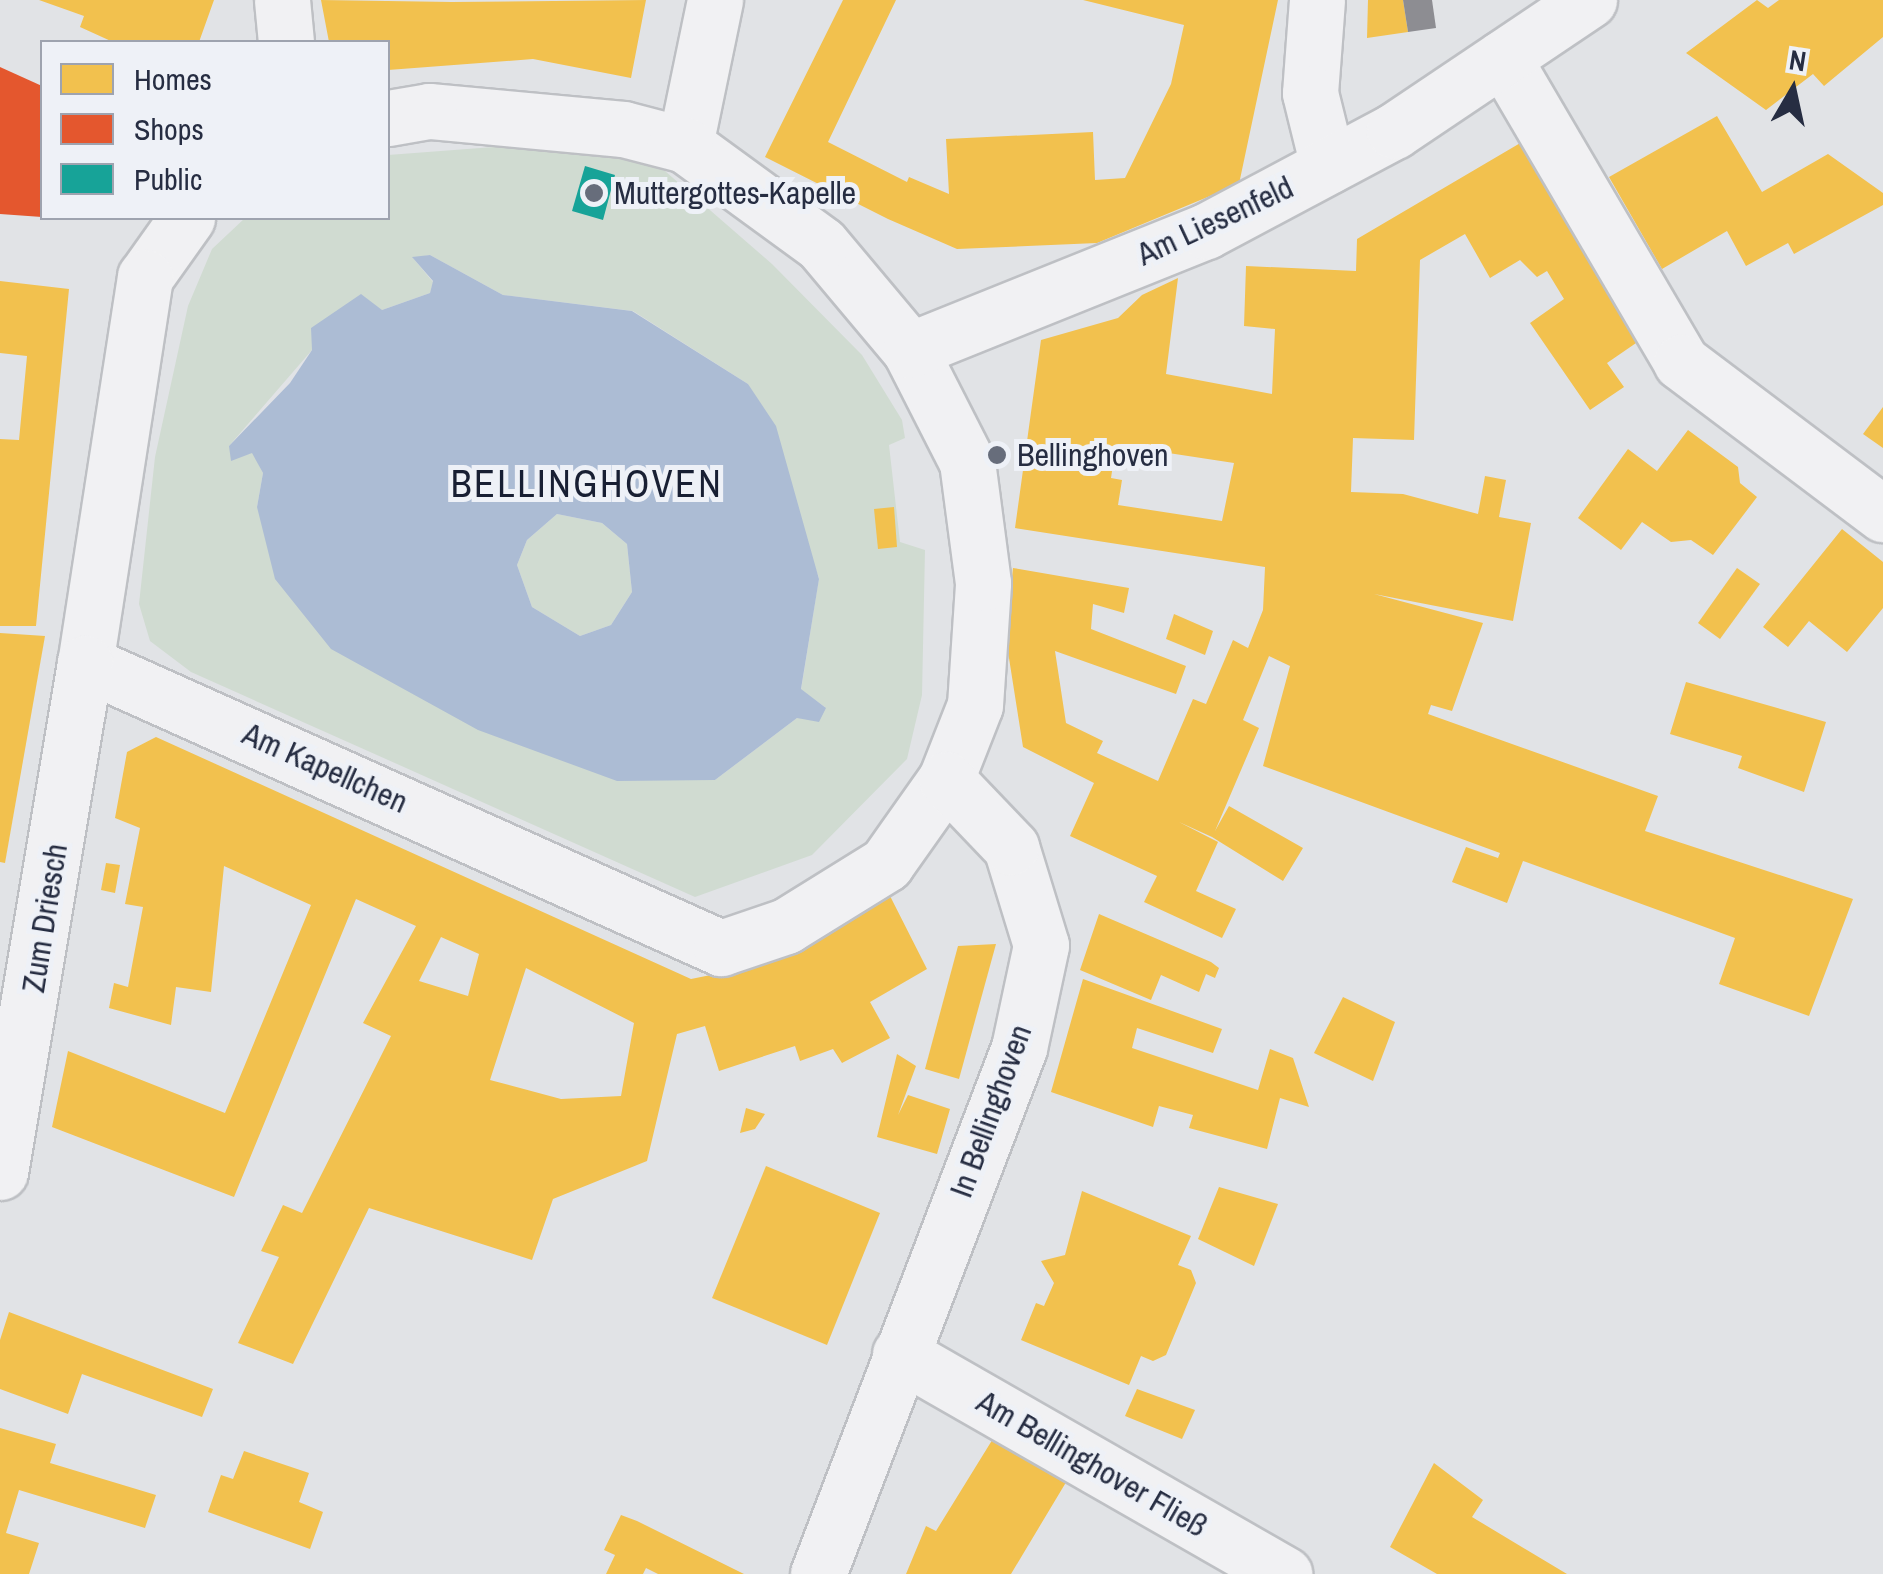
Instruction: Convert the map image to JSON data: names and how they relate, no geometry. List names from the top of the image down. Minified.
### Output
{"streets":{"street":["Am Liesenfeld","Am Kapellchen","Zum Driesch","In Bellinghoven","Am Bellinghover Fließ"]},"crossings":[["Am Kapellchen","Zum Driesch"],["Am Kapellchen","In Bellinghoven"],["In Bellinghoven","Am Bellinghover Fließ"]],"districts":["BELLINGHOVEN"],"places":["Muttergottes-Kapelle","Bellinghoven"],"legend":["Homes","Shops","Public"],"north":"top"}
